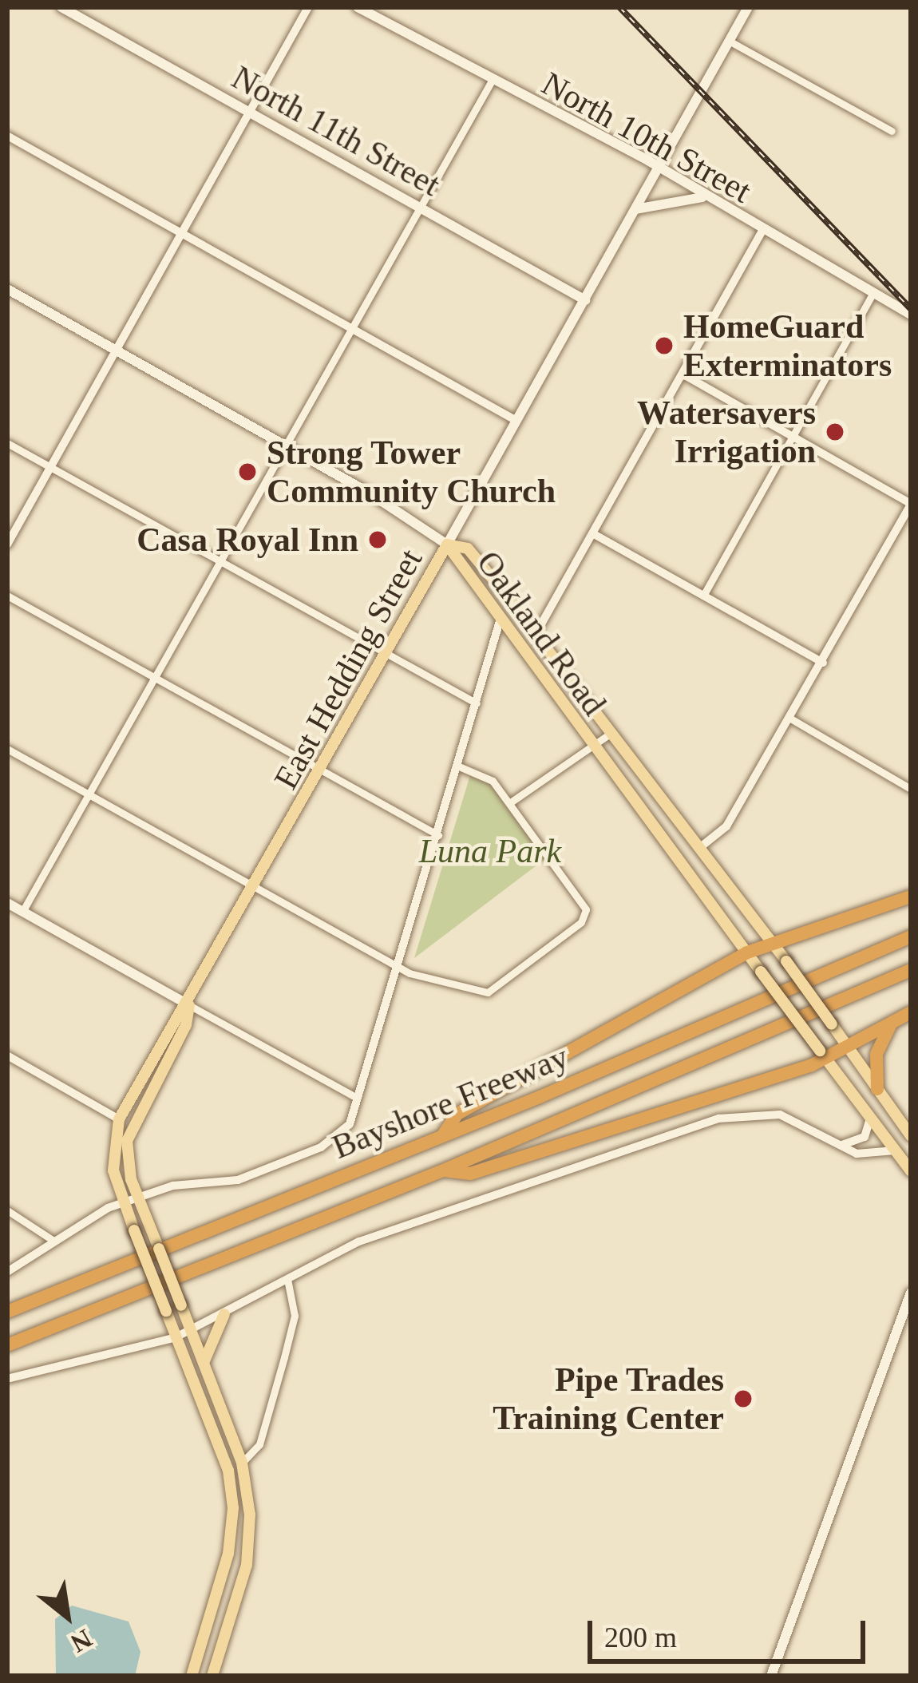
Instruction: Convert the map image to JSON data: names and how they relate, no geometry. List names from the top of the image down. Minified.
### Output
{"streets":{"highway":["Bayshore Freeway"],"main road":["North 11th Street","North 10th Street","Oakland Road","East Hedding Street"]},"crossings":[["North 11th Street","East Hedding Street"],["North 10th Street","East Hedding Street"],["Oakland Road","East Hedding Street"]],"parks":["Luna Park"],"places":["HomeGuard Exterminators","Watersavers Irrigation","Strong Tower Community Church","Casa Royal Inn","Pipe Trades Training Center"],"scale_bar":"200 m","north":"bottom right"}
